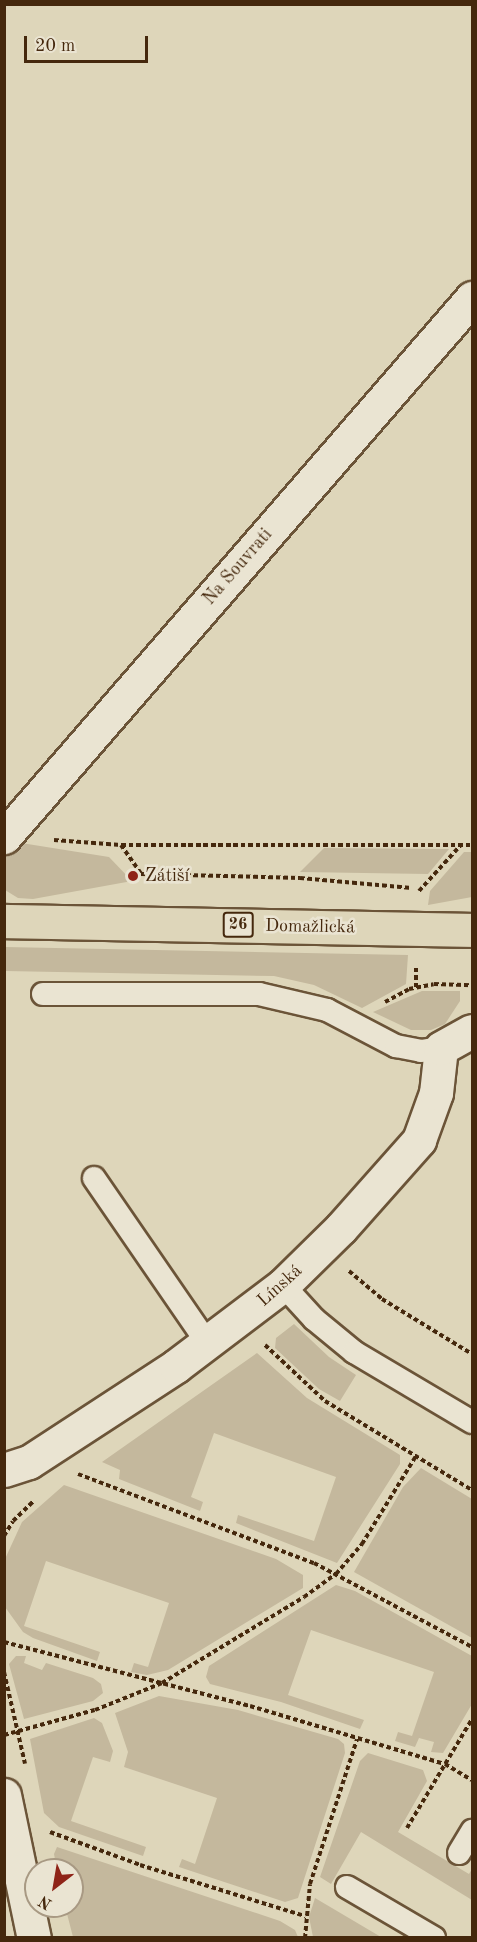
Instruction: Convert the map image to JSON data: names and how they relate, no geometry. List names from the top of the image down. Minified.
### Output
{"streets":{"main road":["26","Domažlická"],"street":["Na Souvrati","Línská"]},"places":["Zátiší"],"scale_bar":"20 m","north":"bottom left"}
